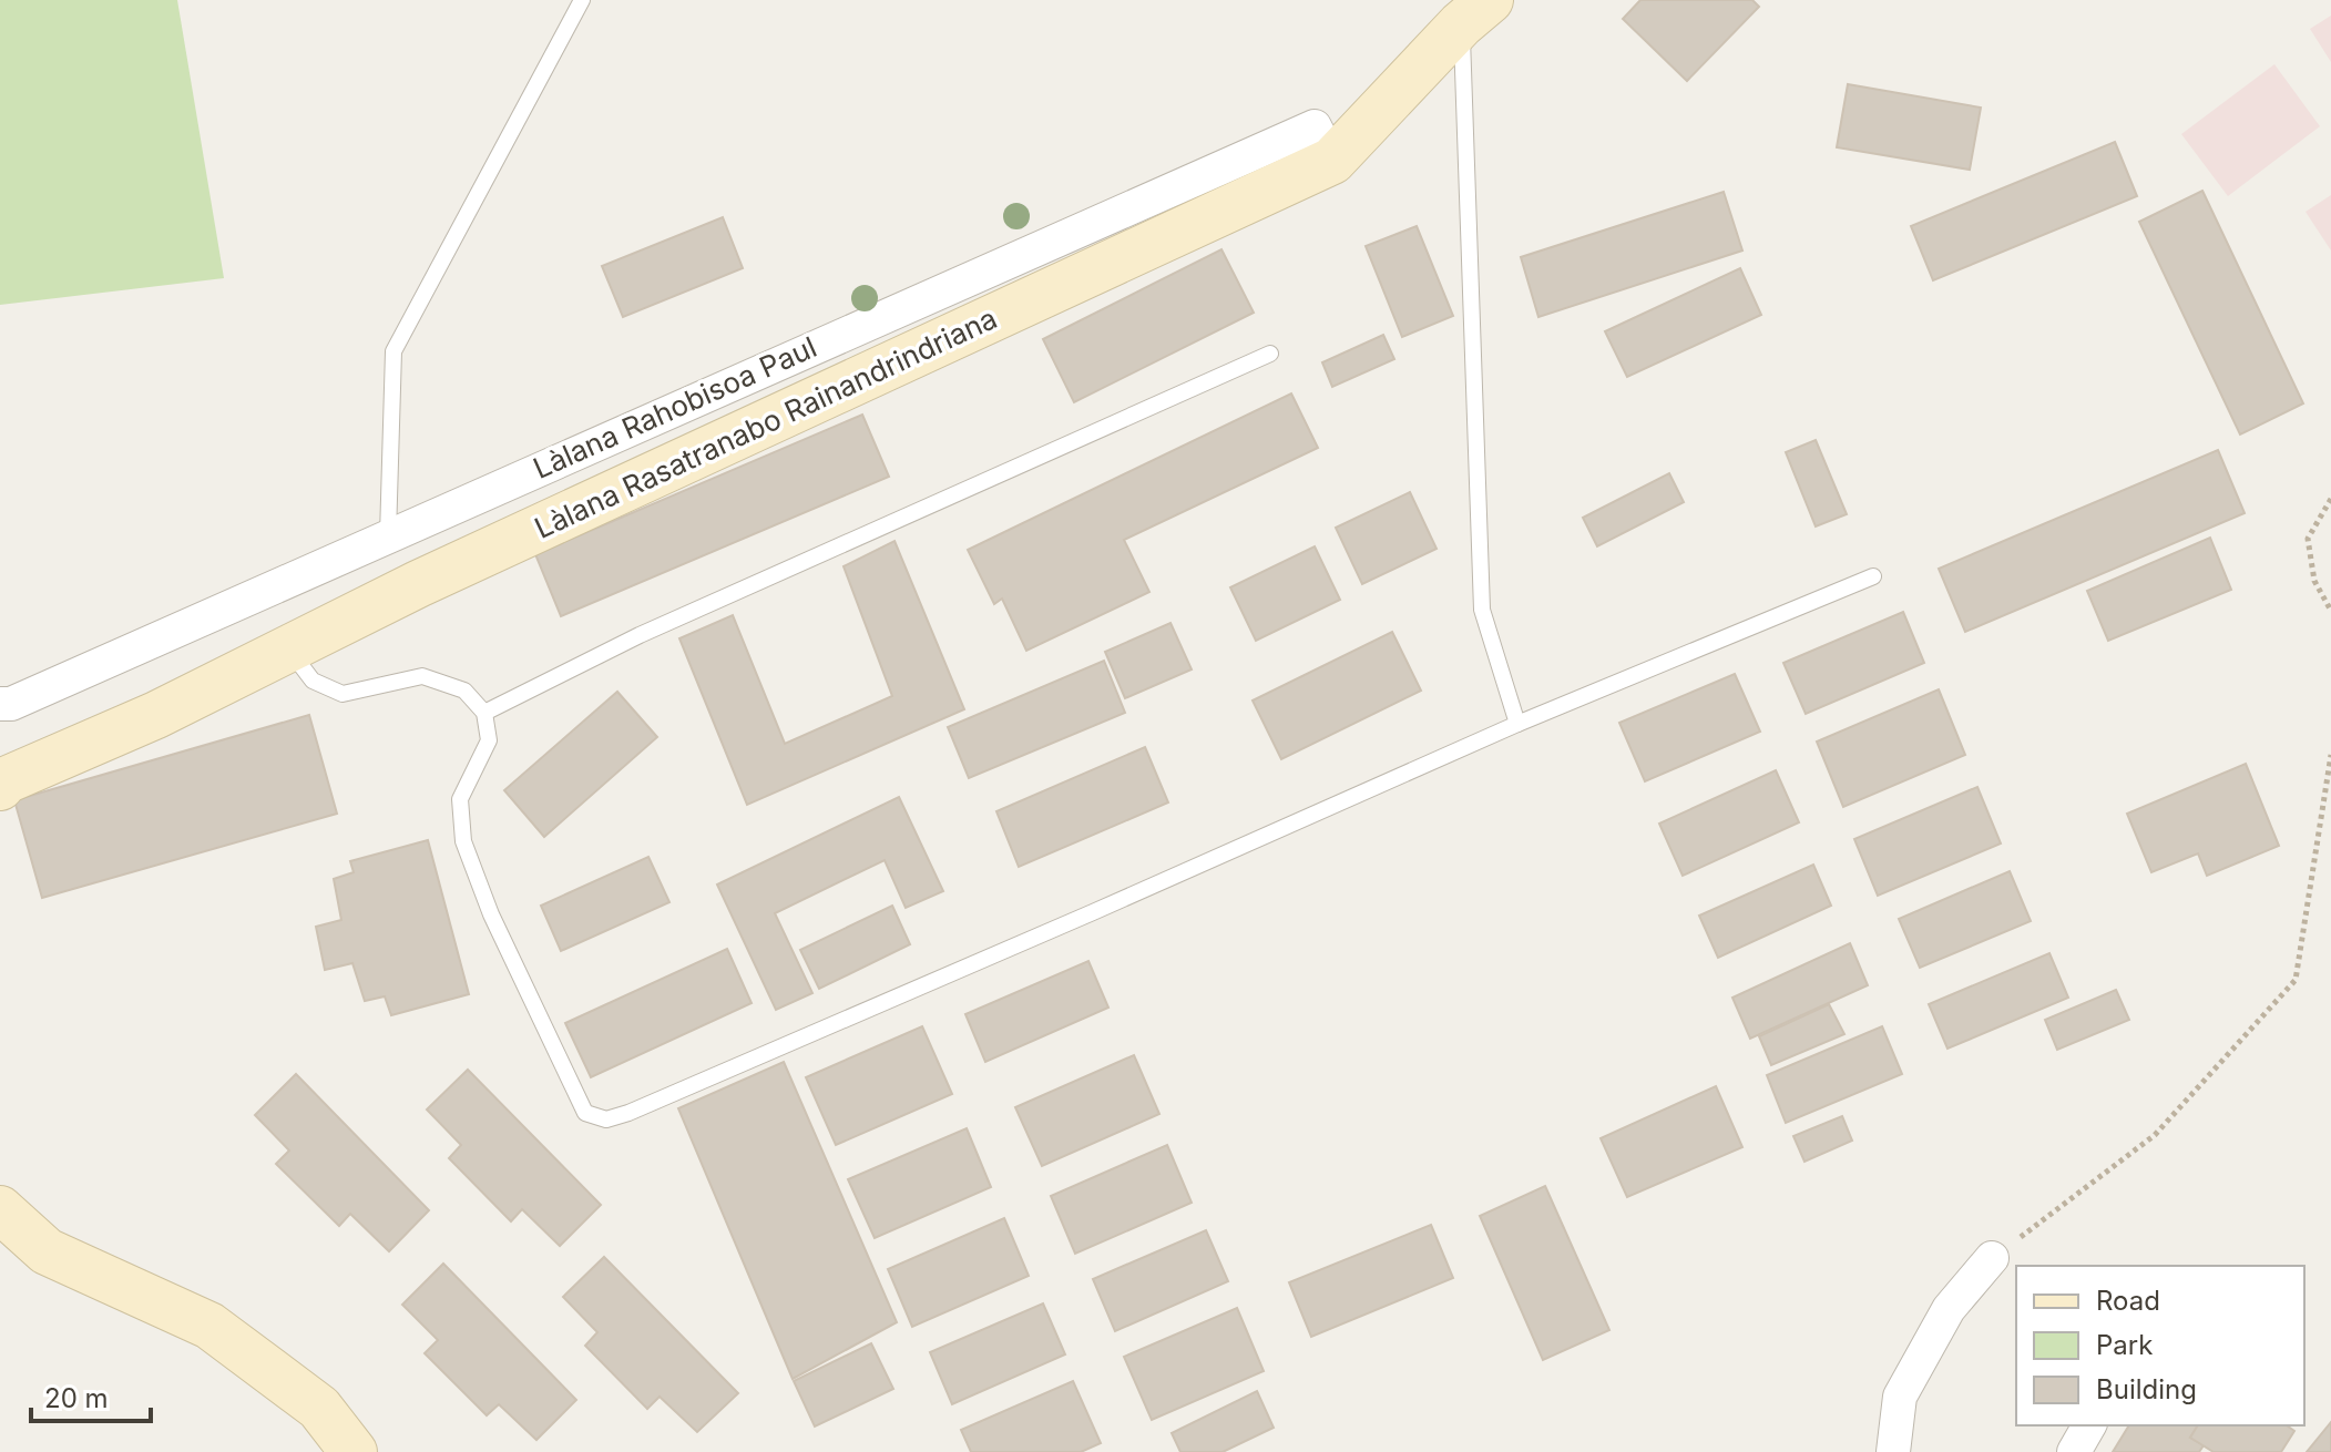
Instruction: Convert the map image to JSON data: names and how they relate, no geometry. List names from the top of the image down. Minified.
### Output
{"streets":{"street":["Làlana Rahobisoa Paul","Làlana Rasatranabo Rainandrindriana"]},"crossings":[["Làlana Rahobisoa Paul","Làlana Rasatranabo Rainandrindriana"]],"legend":["Road","Park","Building"],"scale_bar":"20 m"}
